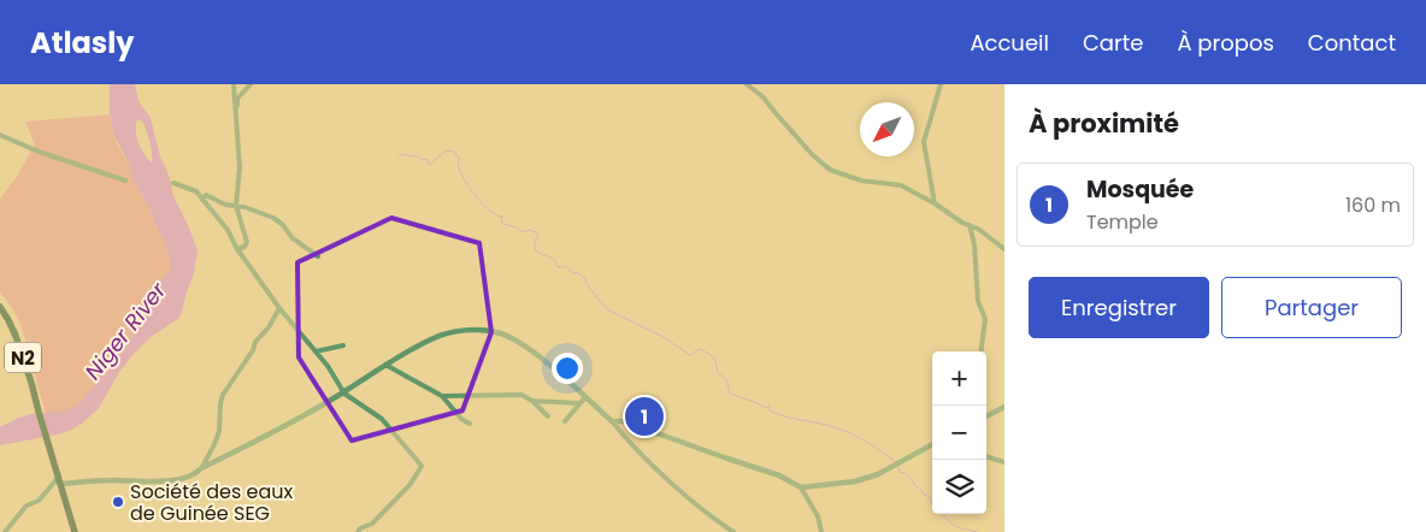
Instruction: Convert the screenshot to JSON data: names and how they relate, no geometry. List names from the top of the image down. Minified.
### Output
{"streets":{"highway":["N2"]},"water":["Niger River"],"places":["Société des eaux de Guinée SEG"],"north":"bottom left","page":{"header":"Atlasly","nav":["Accueil","Carte","À propos","Contact"],"heading":"À proximité","list":[{"mark":"1","name":"Mosquée","note":"Temple","value":"160 m"}],"buttons":["Enregistrer","Partager"],"map_buttons":["+","−"],"pins":"1"}}
